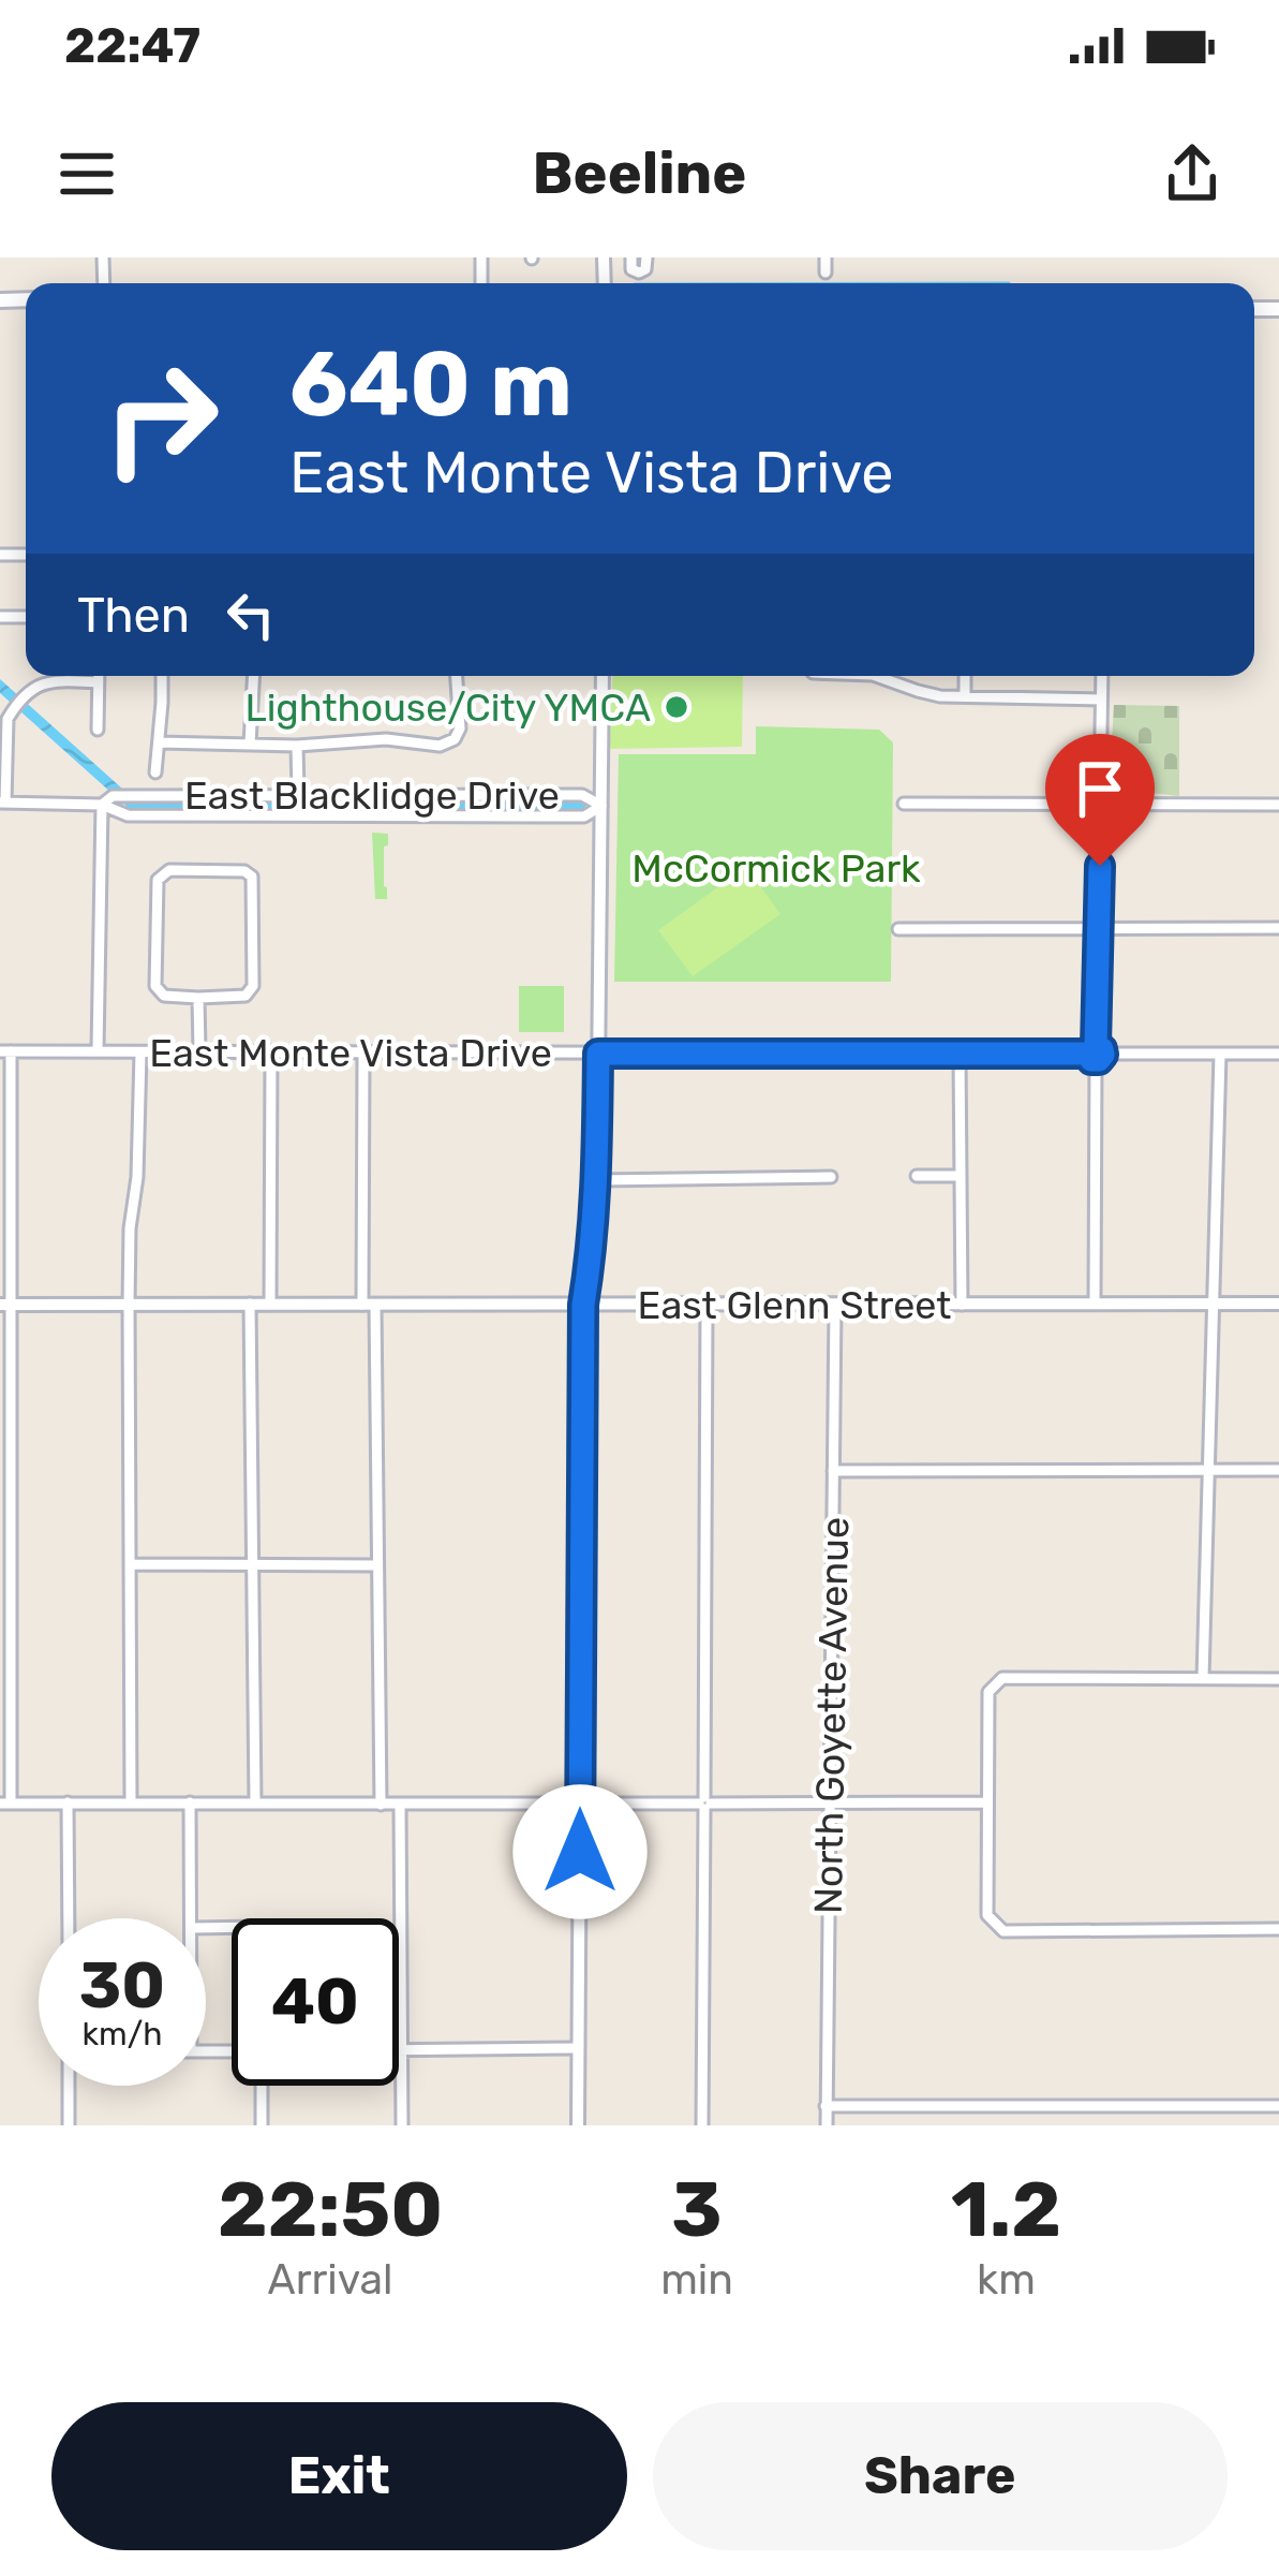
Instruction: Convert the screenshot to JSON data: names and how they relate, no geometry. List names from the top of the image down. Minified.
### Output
{"streets":{"street":["East Blacklidge Drive","East Monte Vista Drive","East Glenn Street","North Goyette Avenue"]},"crossings":[["East Glenn Street","North Goyette Avenue"]],"parks":["McCormick Park"],"places":["Lighthouse/City YMCA"],"page":{"status":"22:47","header":"Beeline","turn":["640 m","East Monte Vista Drive"],"then":"Then","speed":"30 km/h","limit":"40","eta":["22:50","Arrival","3","min","1.2","km"],"buttons":["Exit","Share"]}}
